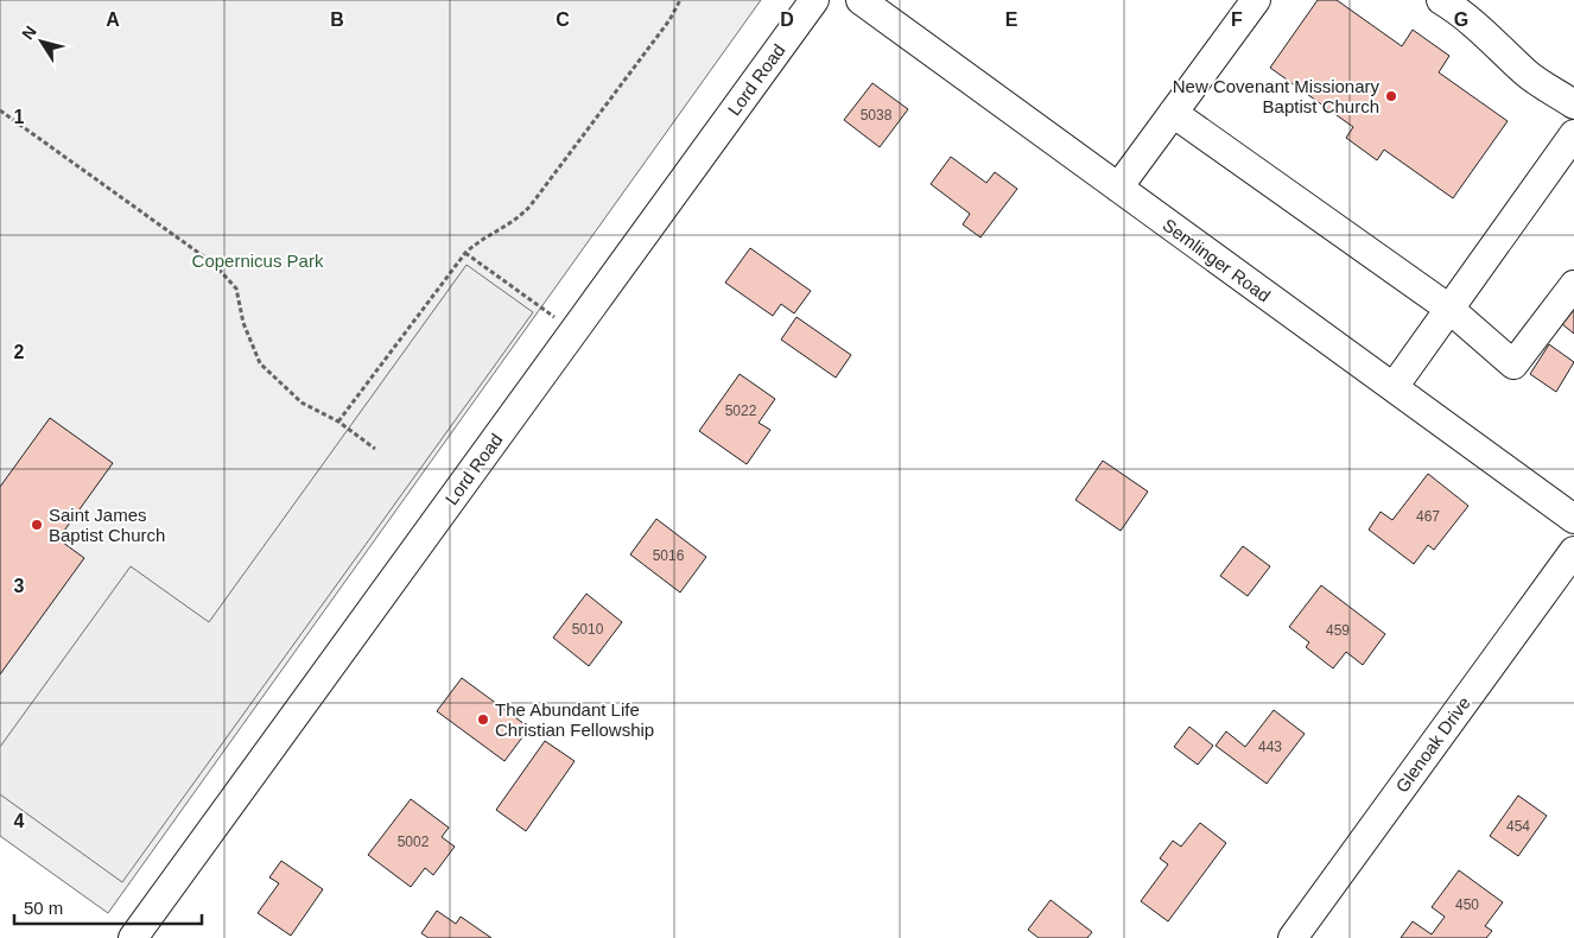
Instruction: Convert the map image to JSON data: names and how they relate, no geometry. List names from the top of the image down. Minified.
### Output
{"streets":{"street":["Lord Road","Semlinger Road","Glenoak Drive"]},"parks":["Copernicus Park"],"places":["New Covenant Missionary Baptist Church","Saint James Baptist Church","The Abundant Life Christian Fellowship"],"house_numbers":["5038","5022","467","5016","5010","459","443","454","5002","450"],"scale_bar":"50 m","north":"top left","grid":{"columns":["A","B","C","D","E","F","G"],"rows":["1","2","3","4"]}}
